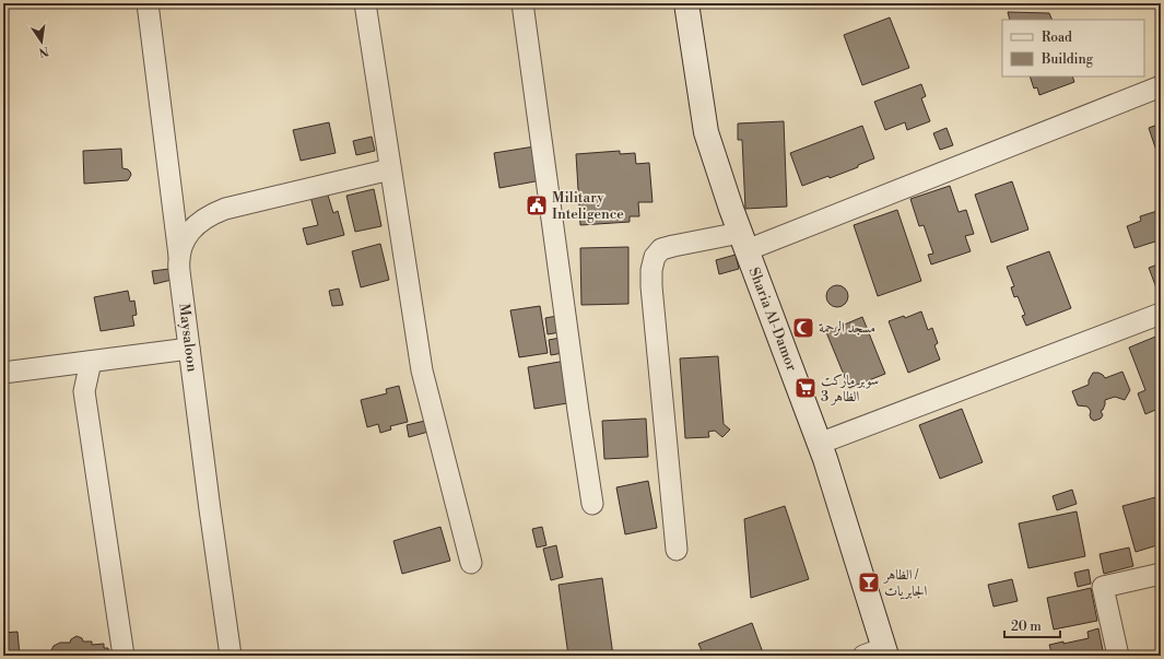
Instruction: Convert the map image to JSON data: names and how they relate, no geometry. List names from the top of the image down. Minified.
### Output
{"streets":{"street":["Sharia Al-Damor","Maysaloon"]},"places":{"public building":["Military Inteligence"],"mosque":["مسجد الرحمة"],"supermarket":["سوبر ماركت الظاهر 3"],"bar":["الظاهر / الجابريات"]},"legend":["Road","Building"],"scale_bar":"20 m","north":"bottom"}
